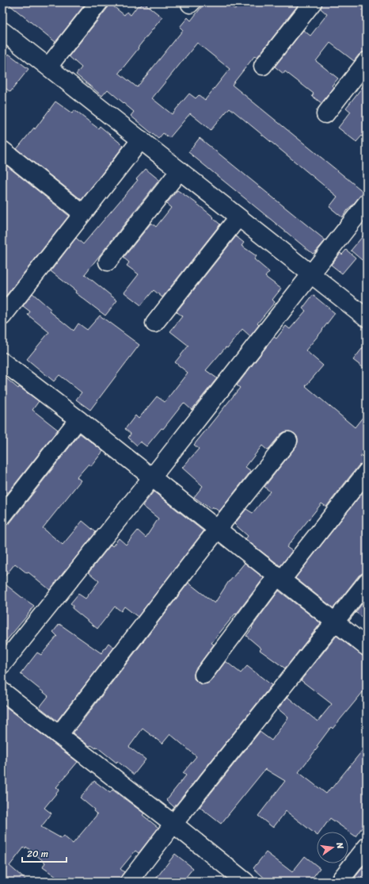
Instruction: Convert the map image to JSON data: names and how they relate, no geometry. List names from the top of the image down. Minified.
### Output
{"scale_bar":"20 m","north":"right"}
